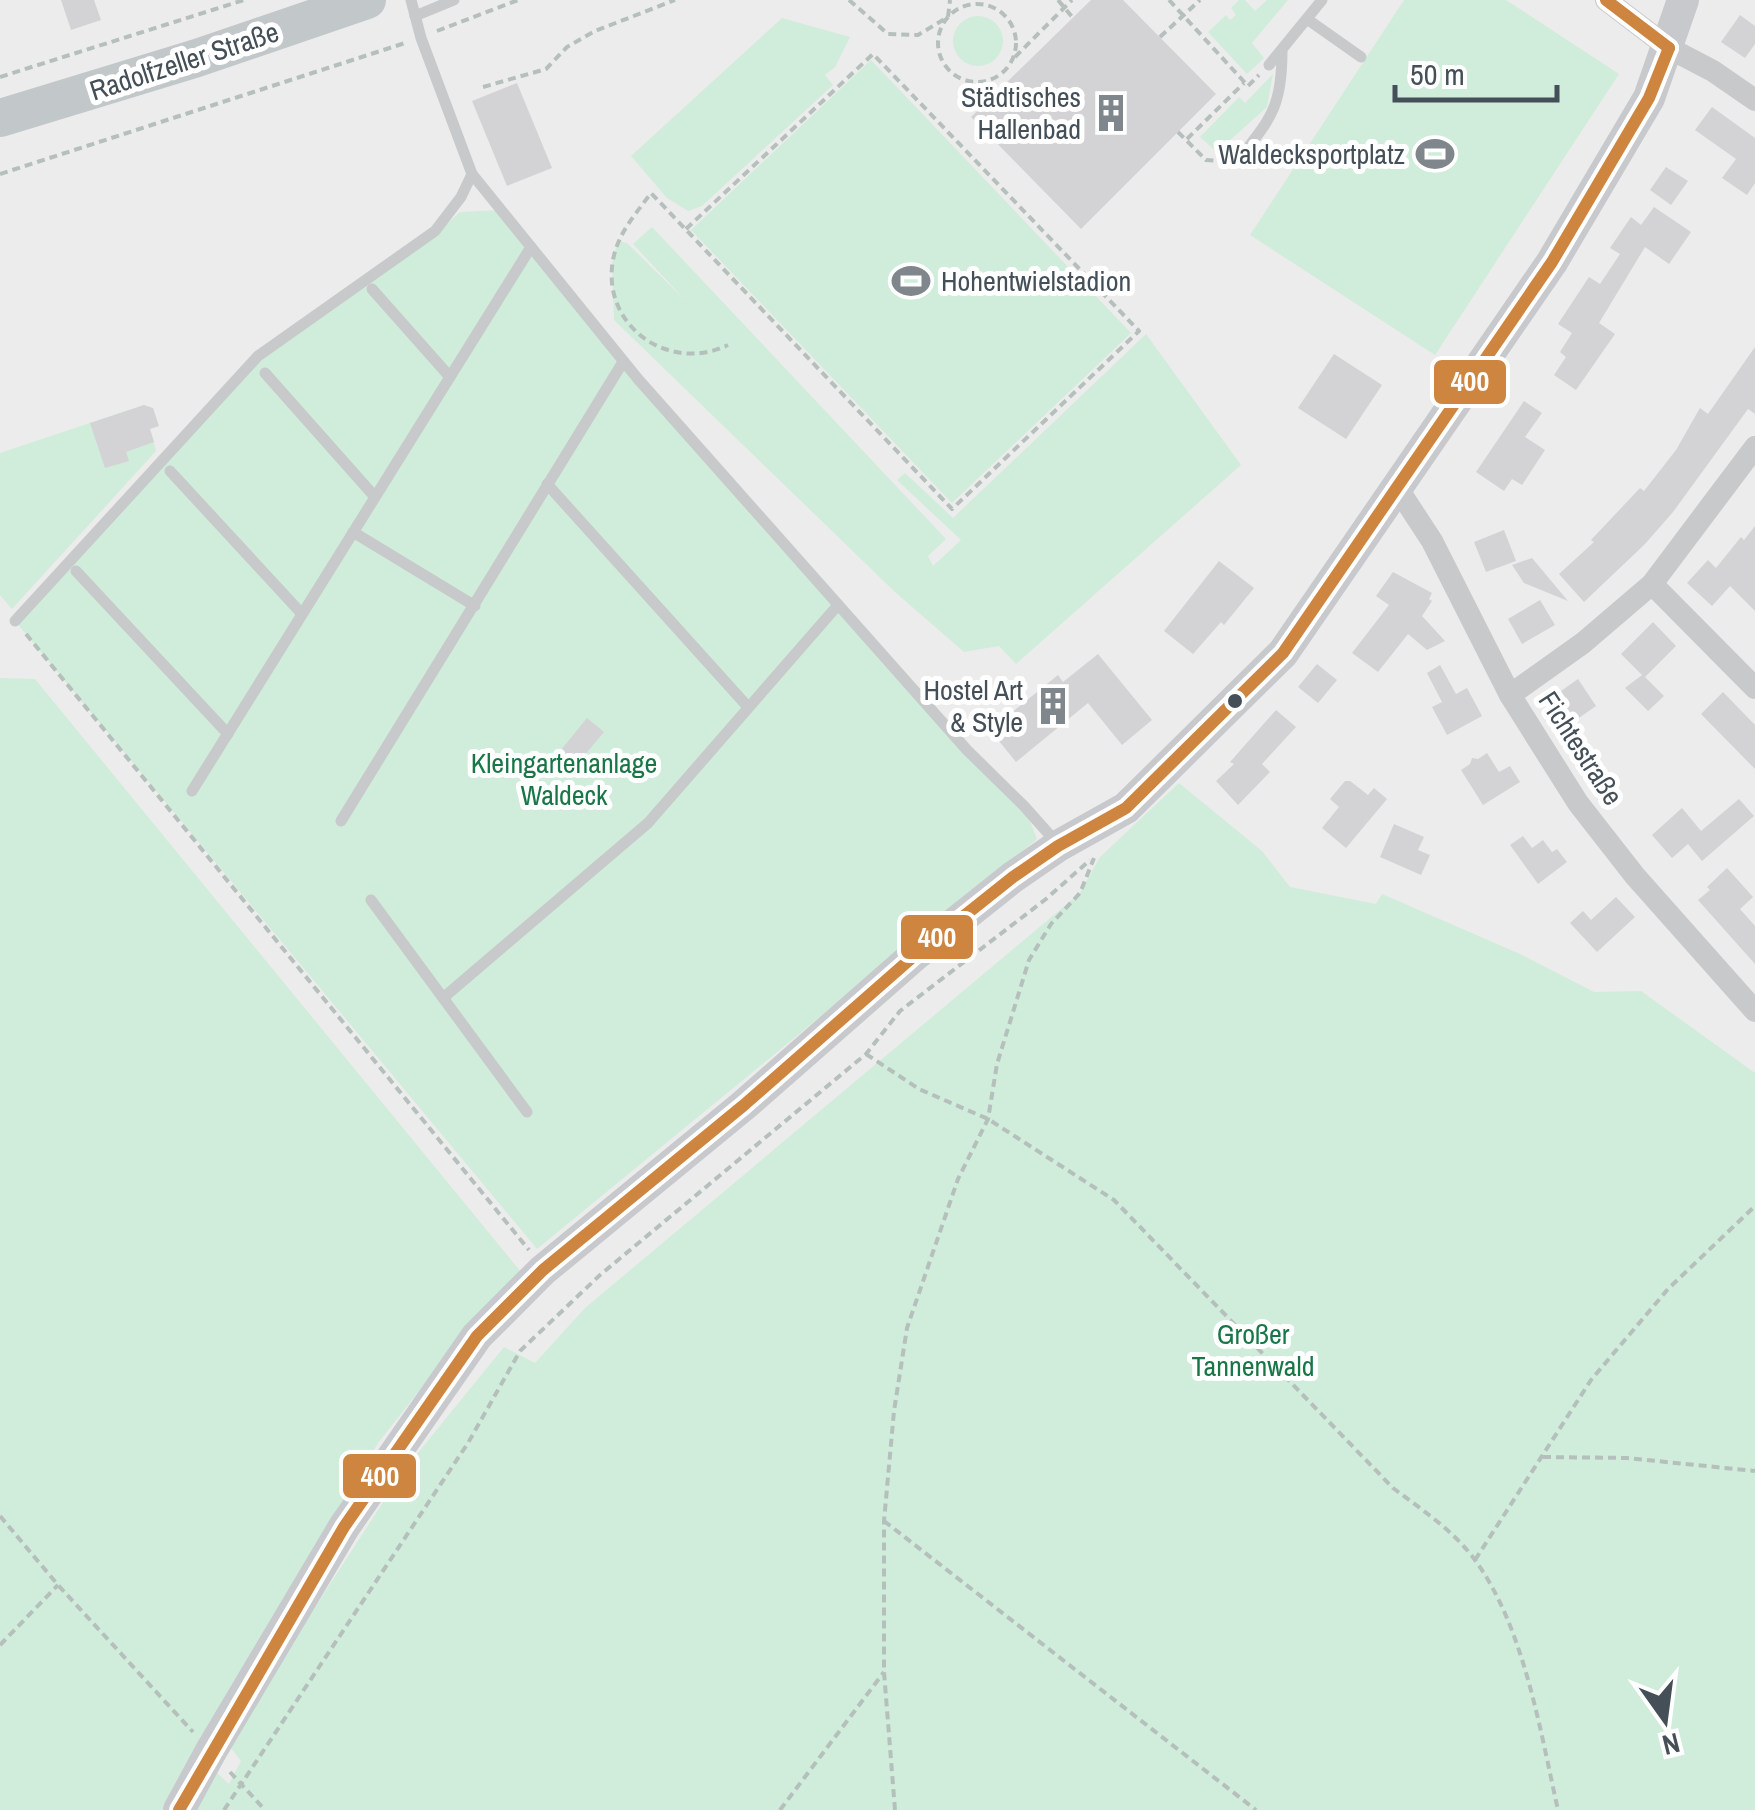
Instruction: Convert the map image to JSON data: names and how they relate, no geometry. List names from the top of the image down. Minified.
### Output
{"streets":{"main road":["Radolfzeller Straße"],"street":["Fichtestraße"]},"parks":["Kleingartenanlage Waldeck","Großer Tannenwald"],"places":{"building":["Städtisches Hallenbad","Hostel Art & Style"],"sports":["Waldecksportplatz","Hohentwielstadion"]},"lines":["transit line 400"],"scale_bar":"50 m","north":"bottom"}
